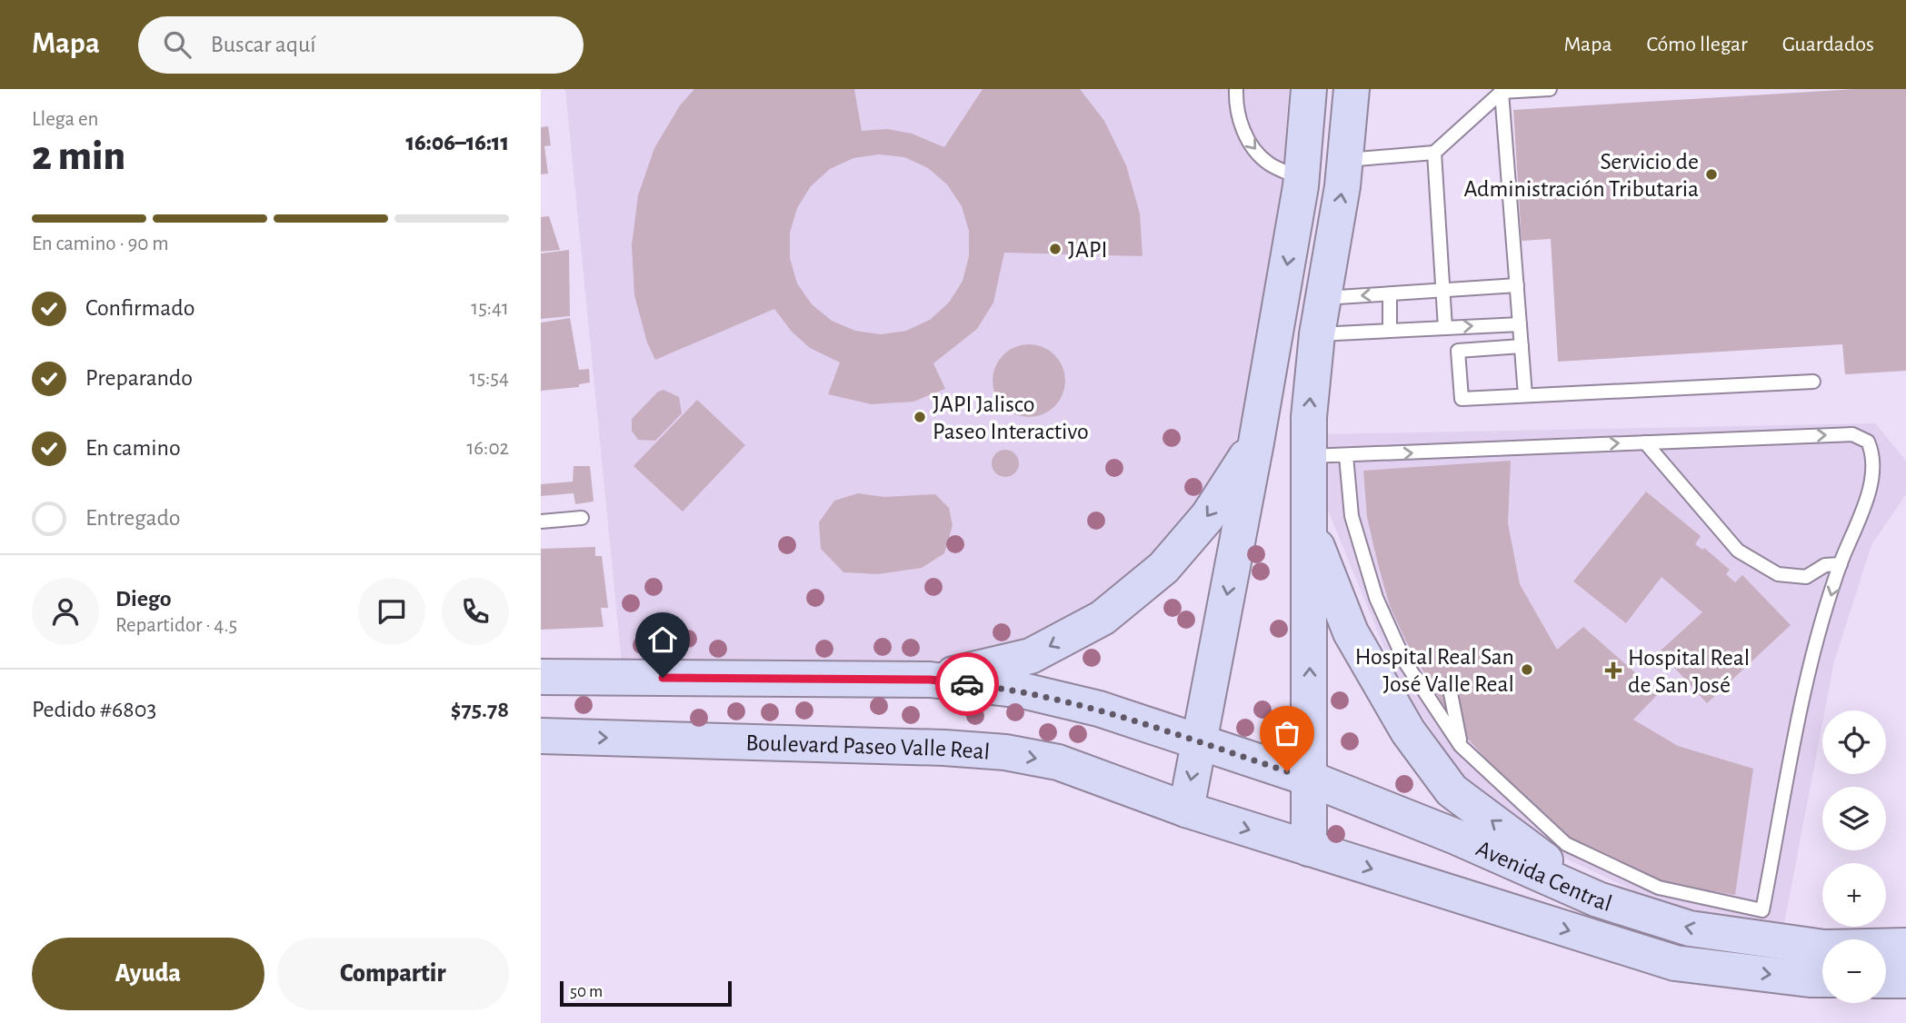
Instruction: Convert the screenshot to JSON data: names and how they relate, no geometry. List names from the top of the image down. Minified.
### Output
{"streets":{"main road":["Boulevard Paseo Valle Real","Avenida Central"]},"crossings":[["Boulevard Paseo Valle Real","Avenida Central"]],"places":{"other":["Servicio de Administración Tributaria","JAPI","JAPI Jalisco Paseo Interactivo","Hospital Real San José Valle Real"],"health":["Hospital Real de San José"]},"scale_bar":"50 m","page":{"header":"Mapa","search":"Buscar aquí","nav":["Mapa","Cómo llegar","Guardados"],"heading":["2 min","Llega en","16:06–16:11"],"panel":["Diego","Repartidor · 4.5","Pedido #6803","$75.78"],"bar":"En camino · 90 m","list":[["Confirmado","15:41"],["Preparando","15:54"],["En camino","16:02"],"Entregado"],"map_buttons":["+","−"],"buttons":["Ayuda","Compartir"],"scale":"50 m"}}
